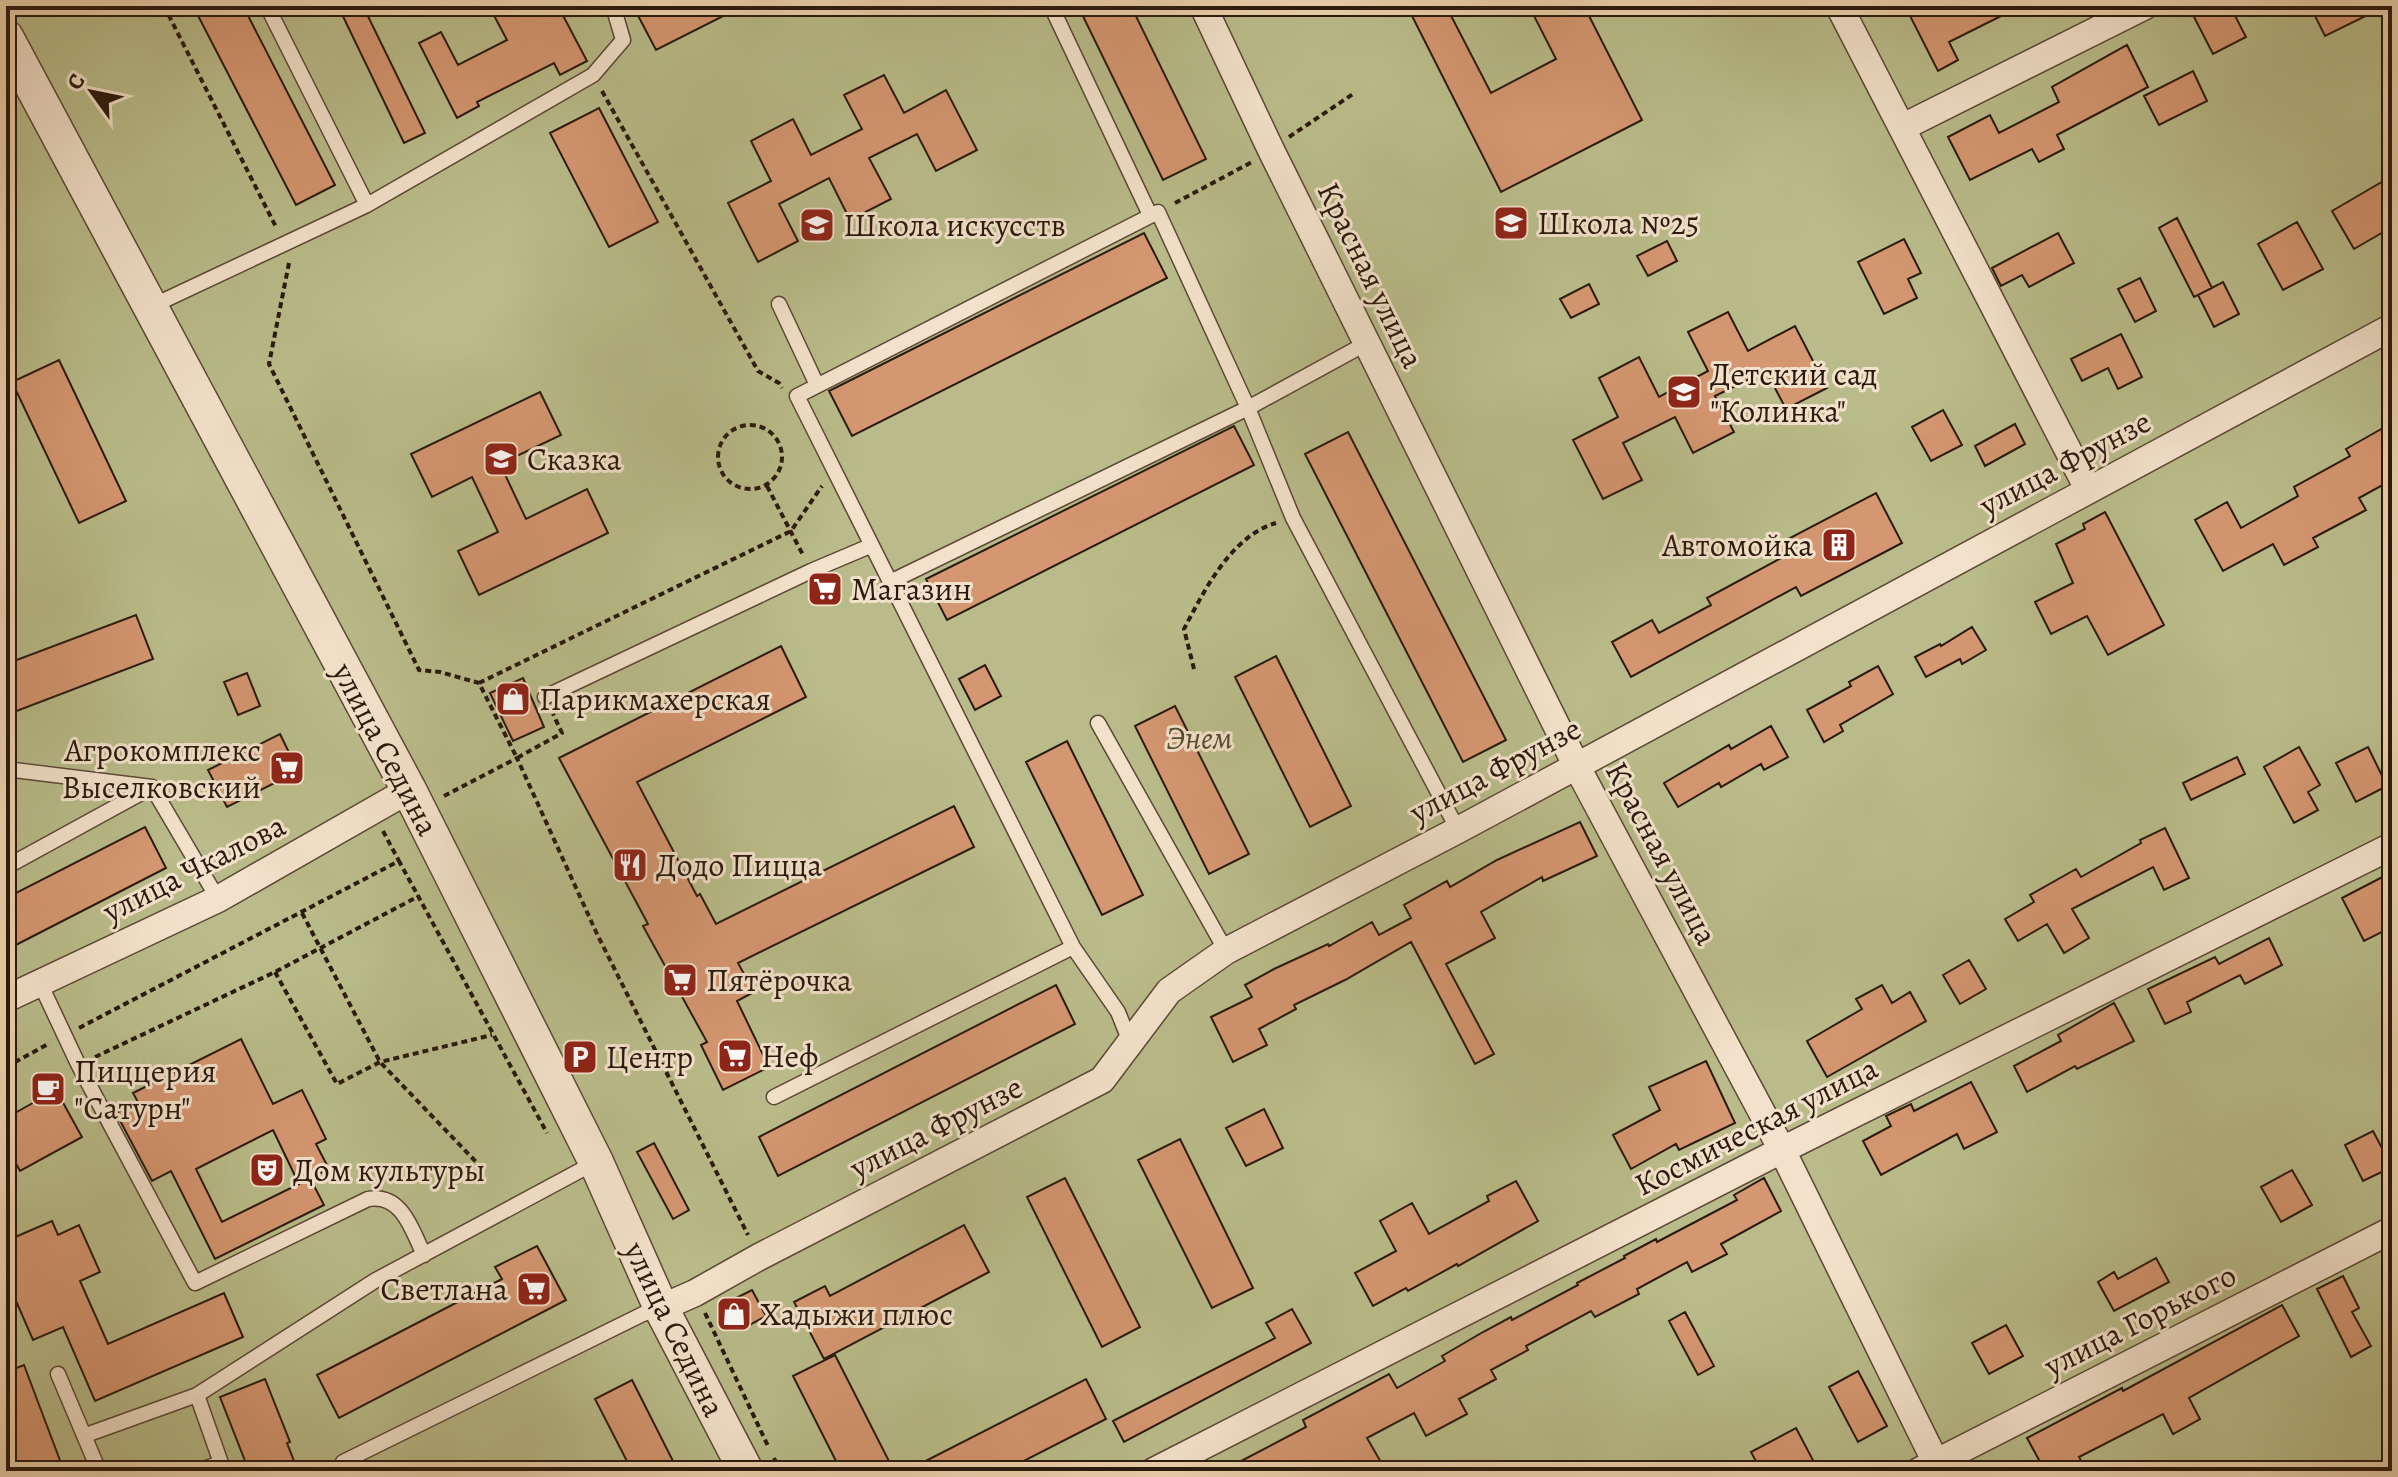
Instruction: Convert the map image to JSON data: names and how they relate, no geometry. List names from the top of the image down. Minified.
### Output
{"streets":{"street":["Красная улица","улица Фрунзе","улица Седина","улица Чкалова","Космическая улица","улица Горького"]},"crossings":[["Красная улица","улица Фрунзе"],["Красная улица","Космическая улица"],["Красная улица","улица Горького"],["улица Фрунзе","улица Седина"],["улица Седина","улица Чкалова"]],"parks":["Энем"],"places":{"school or university":["Школа №25","Школа искусств","Детский сад \"Колинка\"","Сказка"],"building":["Автомойка"],"supermarket":["Магазин","Агрокомплекс Выселковский","Пятёрочка","Неф","Светлана"],"shop":["Парикмахерская","Хадыжи плюс"],"restaurant":["Додо Пицца"],"parking":["Центр"],"cafe":["Пиццерия \"Сатурн\""],"theatre":["Дом культуры"]},"north":"top left"}
